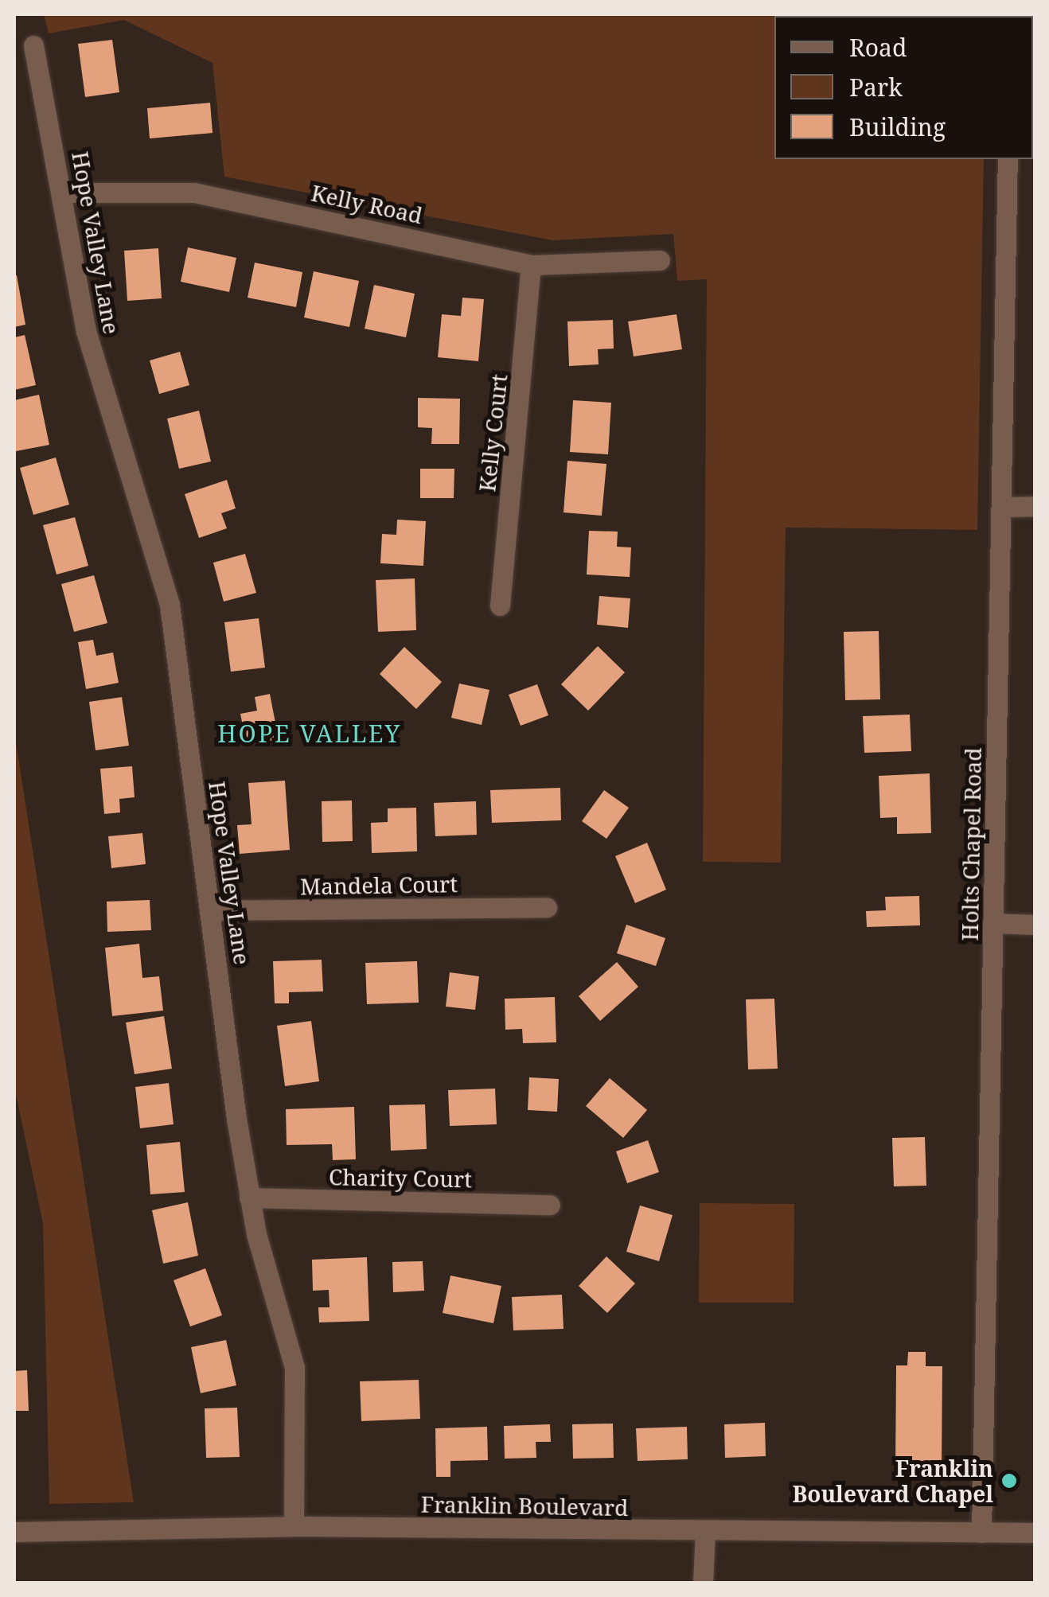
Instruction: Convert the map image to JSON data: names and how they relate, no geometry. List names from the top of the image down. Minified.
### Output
{"streets":{"street":["Kelly Road","Hope Valley Lane","Kelly Court","Holts Chapel Road","Mandela Court","Charity Court","Franklin Boulevard"]},"crossings":[["Kelly Road","Hope Valley Lane"],["Kelly Road","Kelly Court"],["Hope Valley Lane","Mandela Court"],["Hope Valley Lane","Charity Court"],["Hope Valley Lane","Franklin Boulevard"],["Holts Chapel Road","Franklin Boulevard"]],"districts":["HOPE VALLEY"],"places":["Franklin Boulevard Chapel"],"legend":["Road","Park","Building"]}
